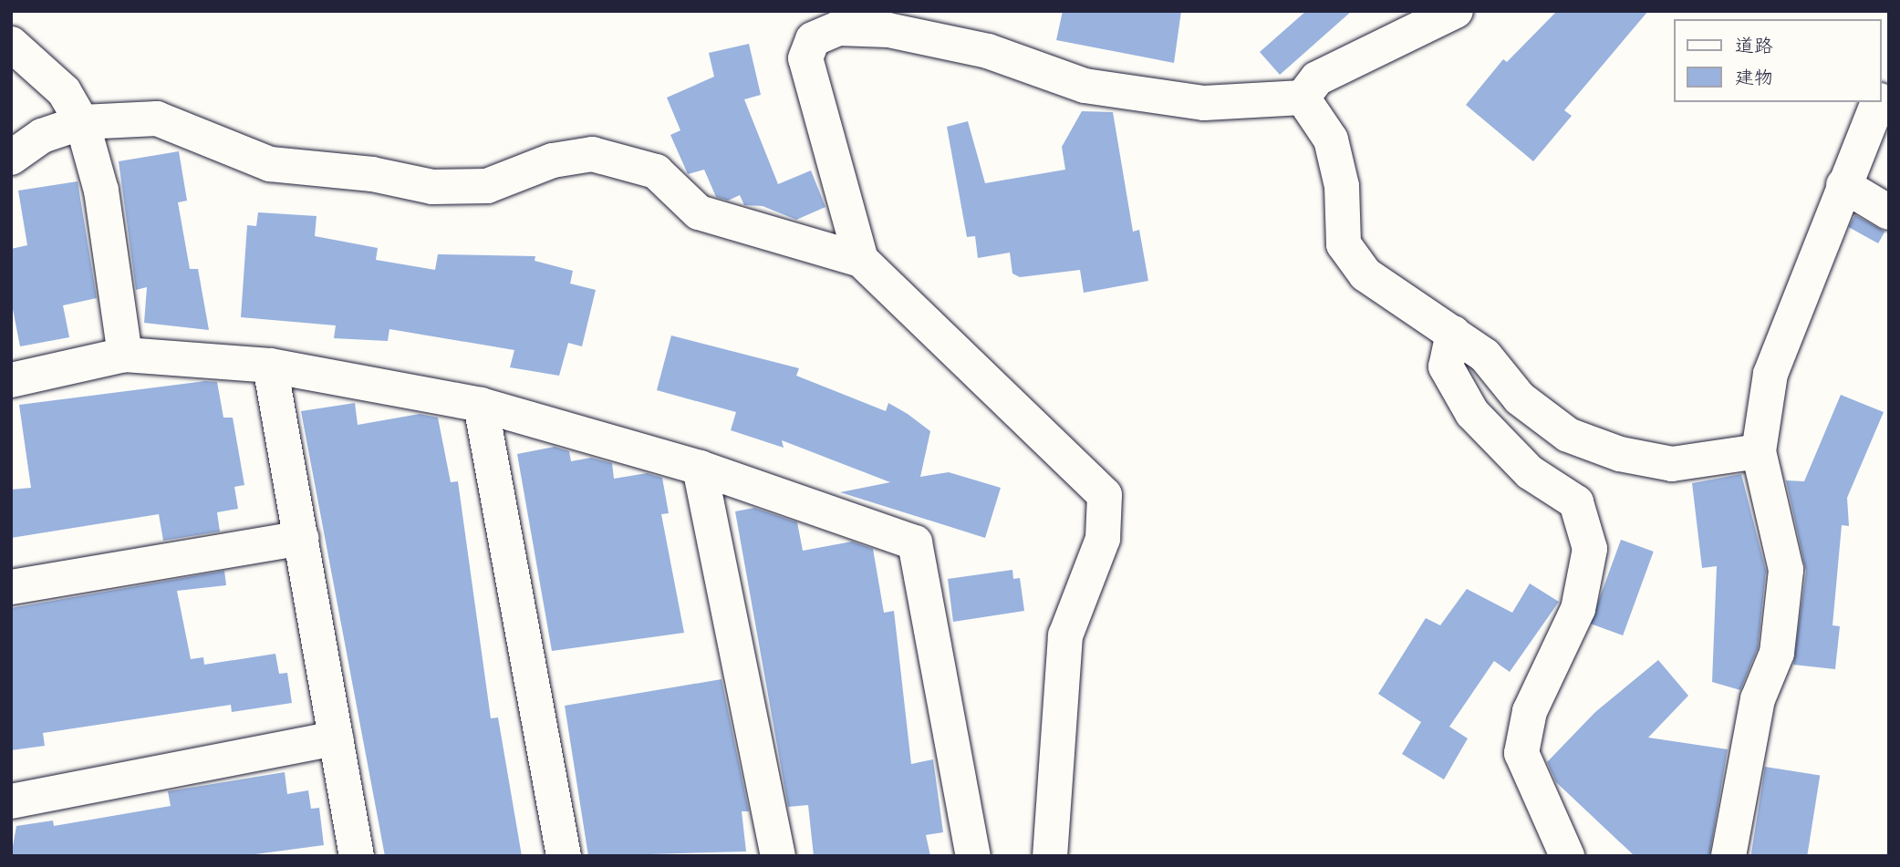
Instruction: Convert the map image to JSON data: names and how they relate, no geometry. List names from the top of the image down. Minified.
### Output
{"legend":["道路","建物"]}
